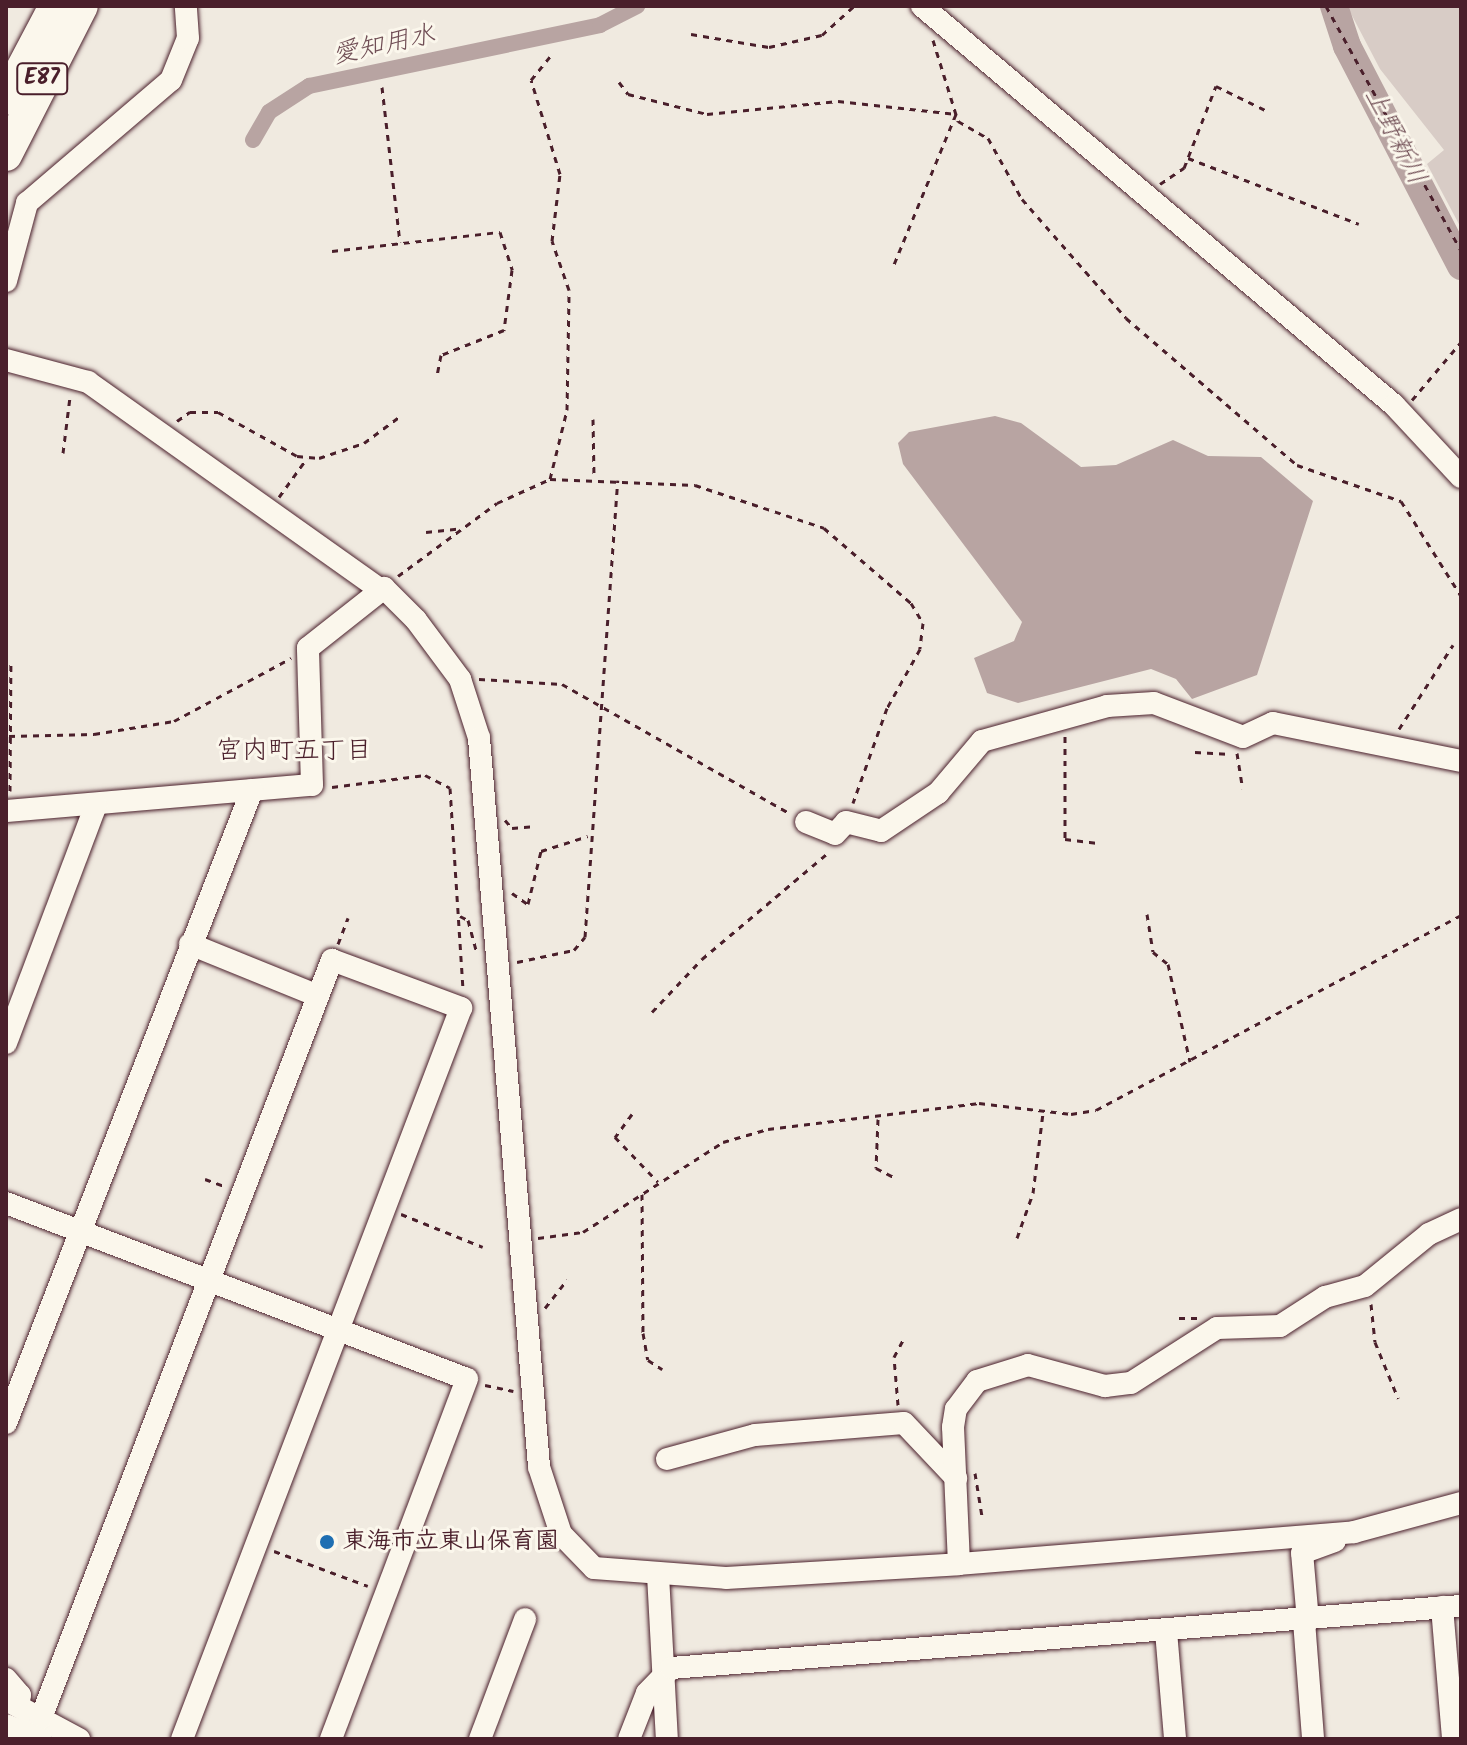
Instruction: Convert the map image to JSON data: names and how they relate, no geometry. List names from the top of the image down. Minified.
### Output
{"streets":{"highway":["E87"]},"districts":["宮内町五丁目"],"water":["愛知用水","上野新川"],"places":["東海市立東山保育園"]}
